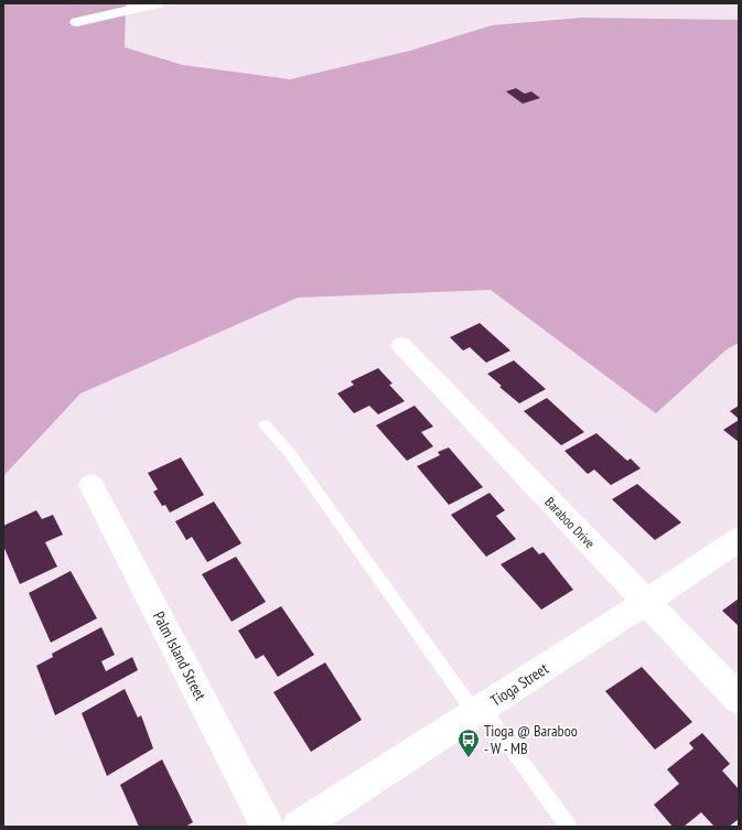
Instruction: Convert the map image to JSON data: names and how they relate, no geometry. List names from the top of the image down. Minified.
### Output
{"streets":{"street":["Baraboo Drive","Palm Island Street","Tioga Street"]},"crossings":[["Baraboo Drive","Tioga Street"]],"places":{"bus stop":["Tioga @ Baraboo - W - MB"]}}
